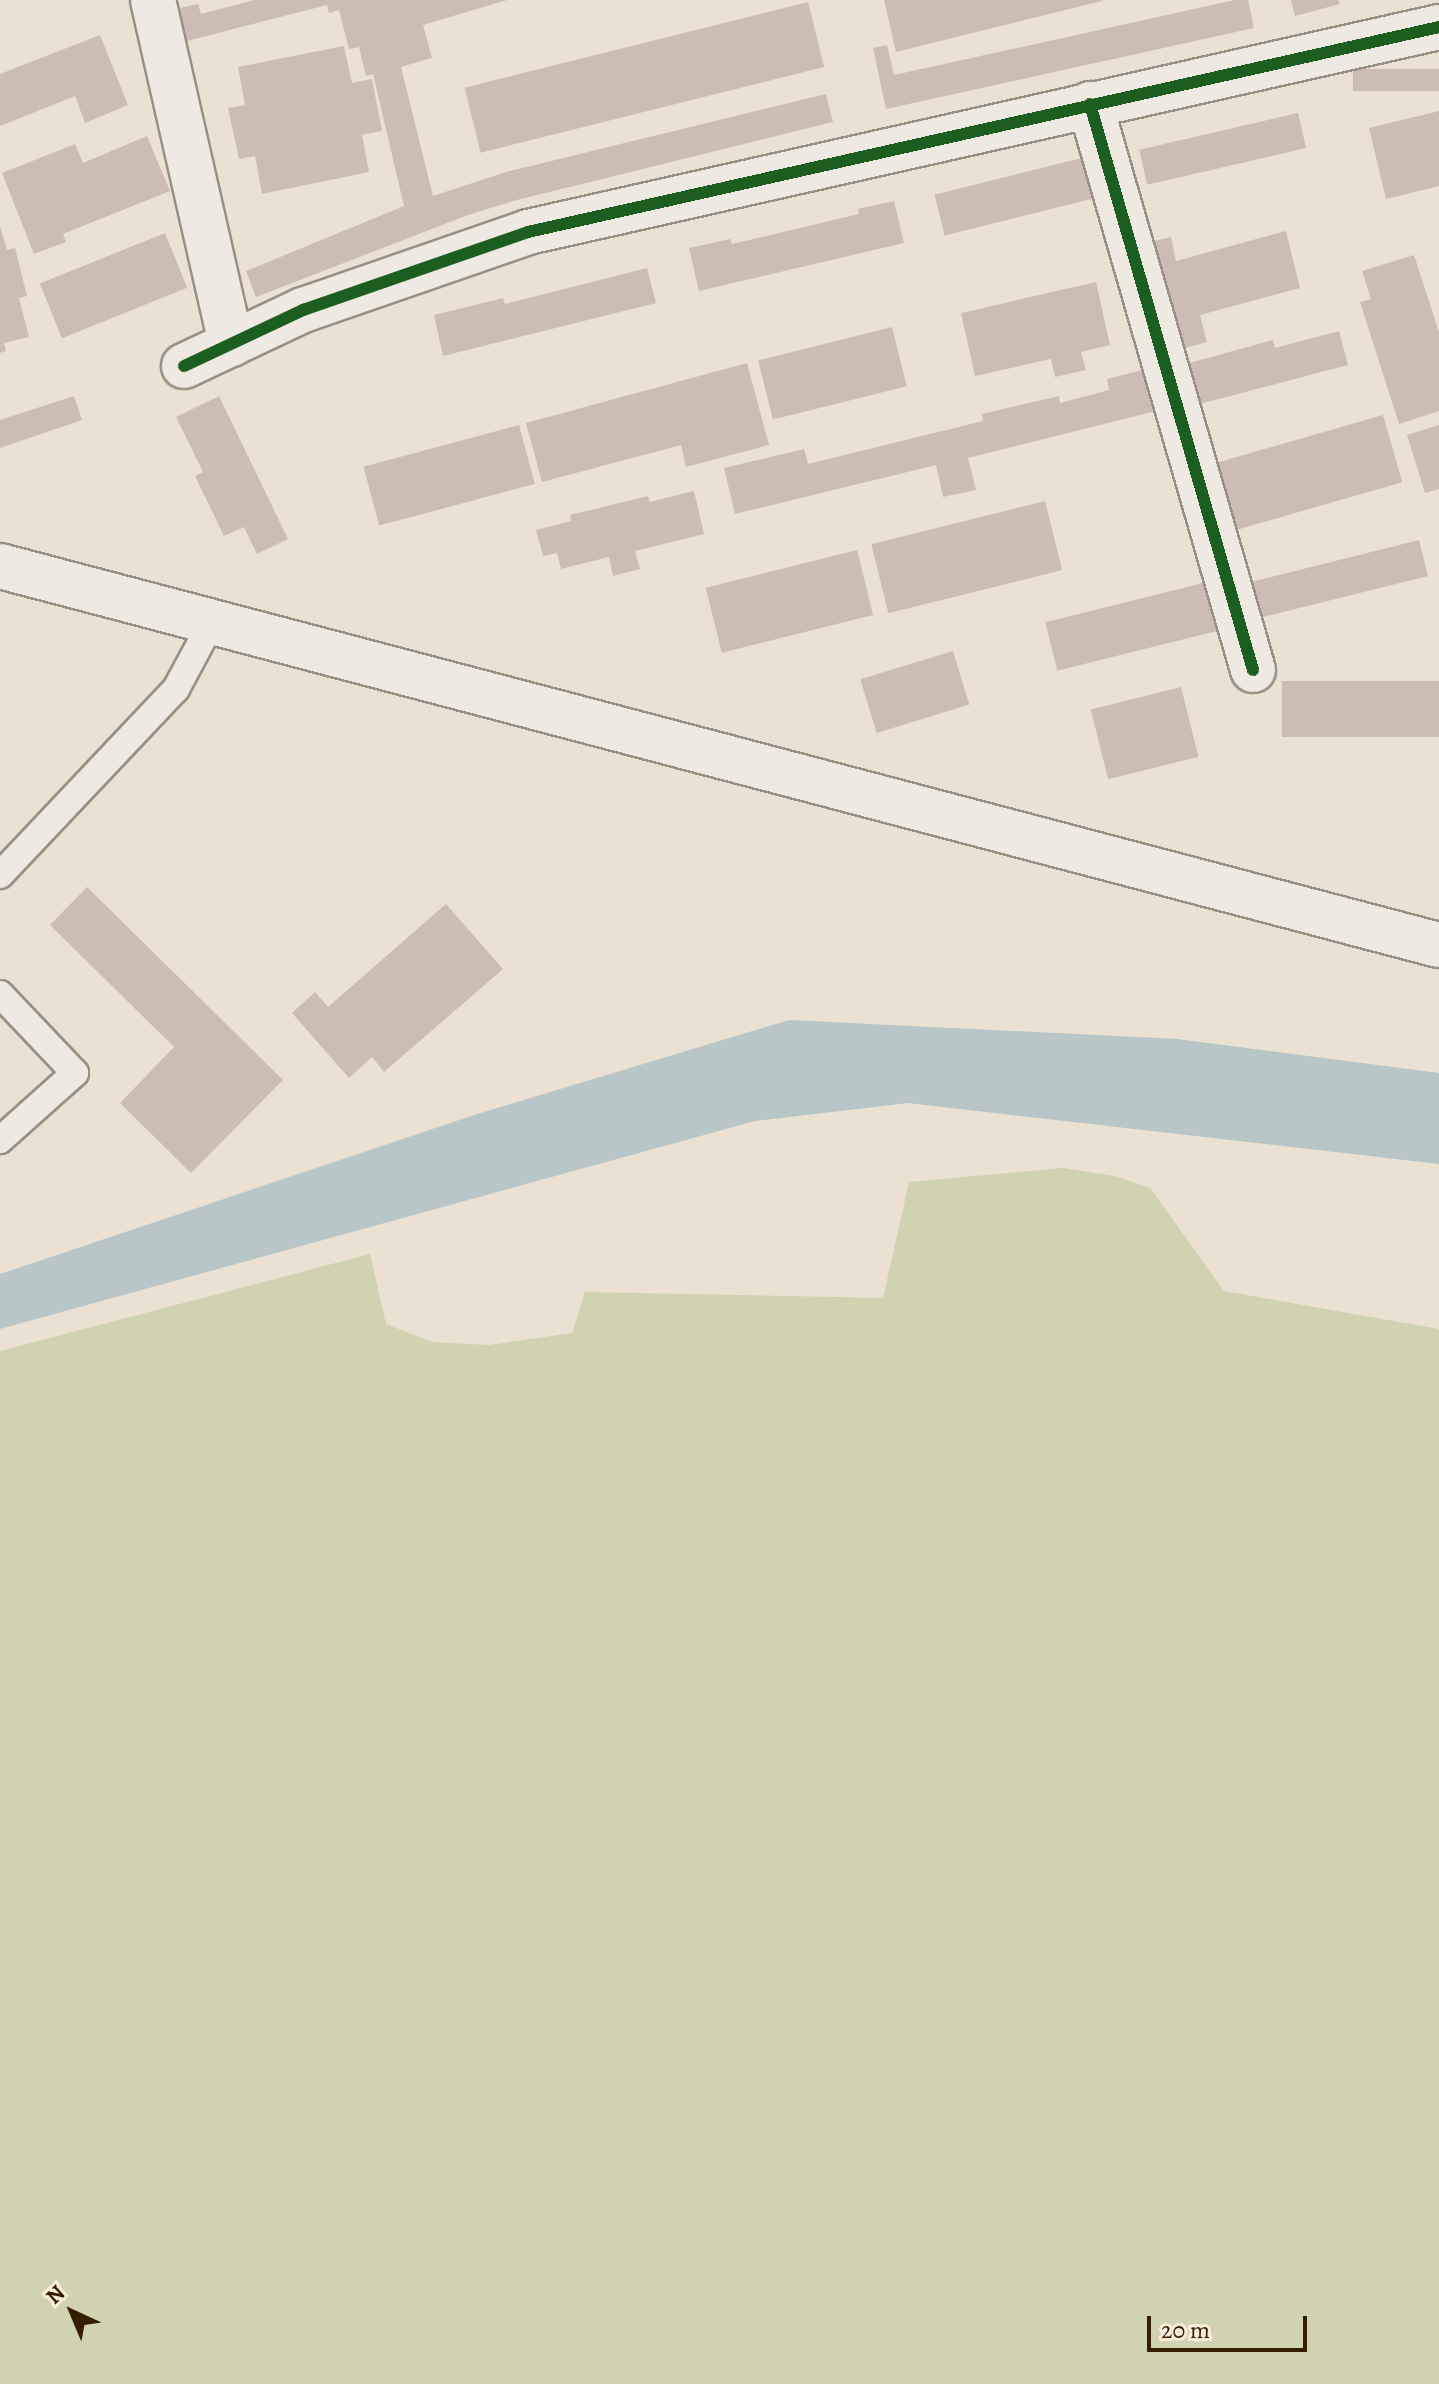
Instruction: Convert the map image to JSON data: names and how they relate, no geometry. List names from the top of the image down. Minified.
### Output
{"scale_bar":"20 m","north":"top left"}
